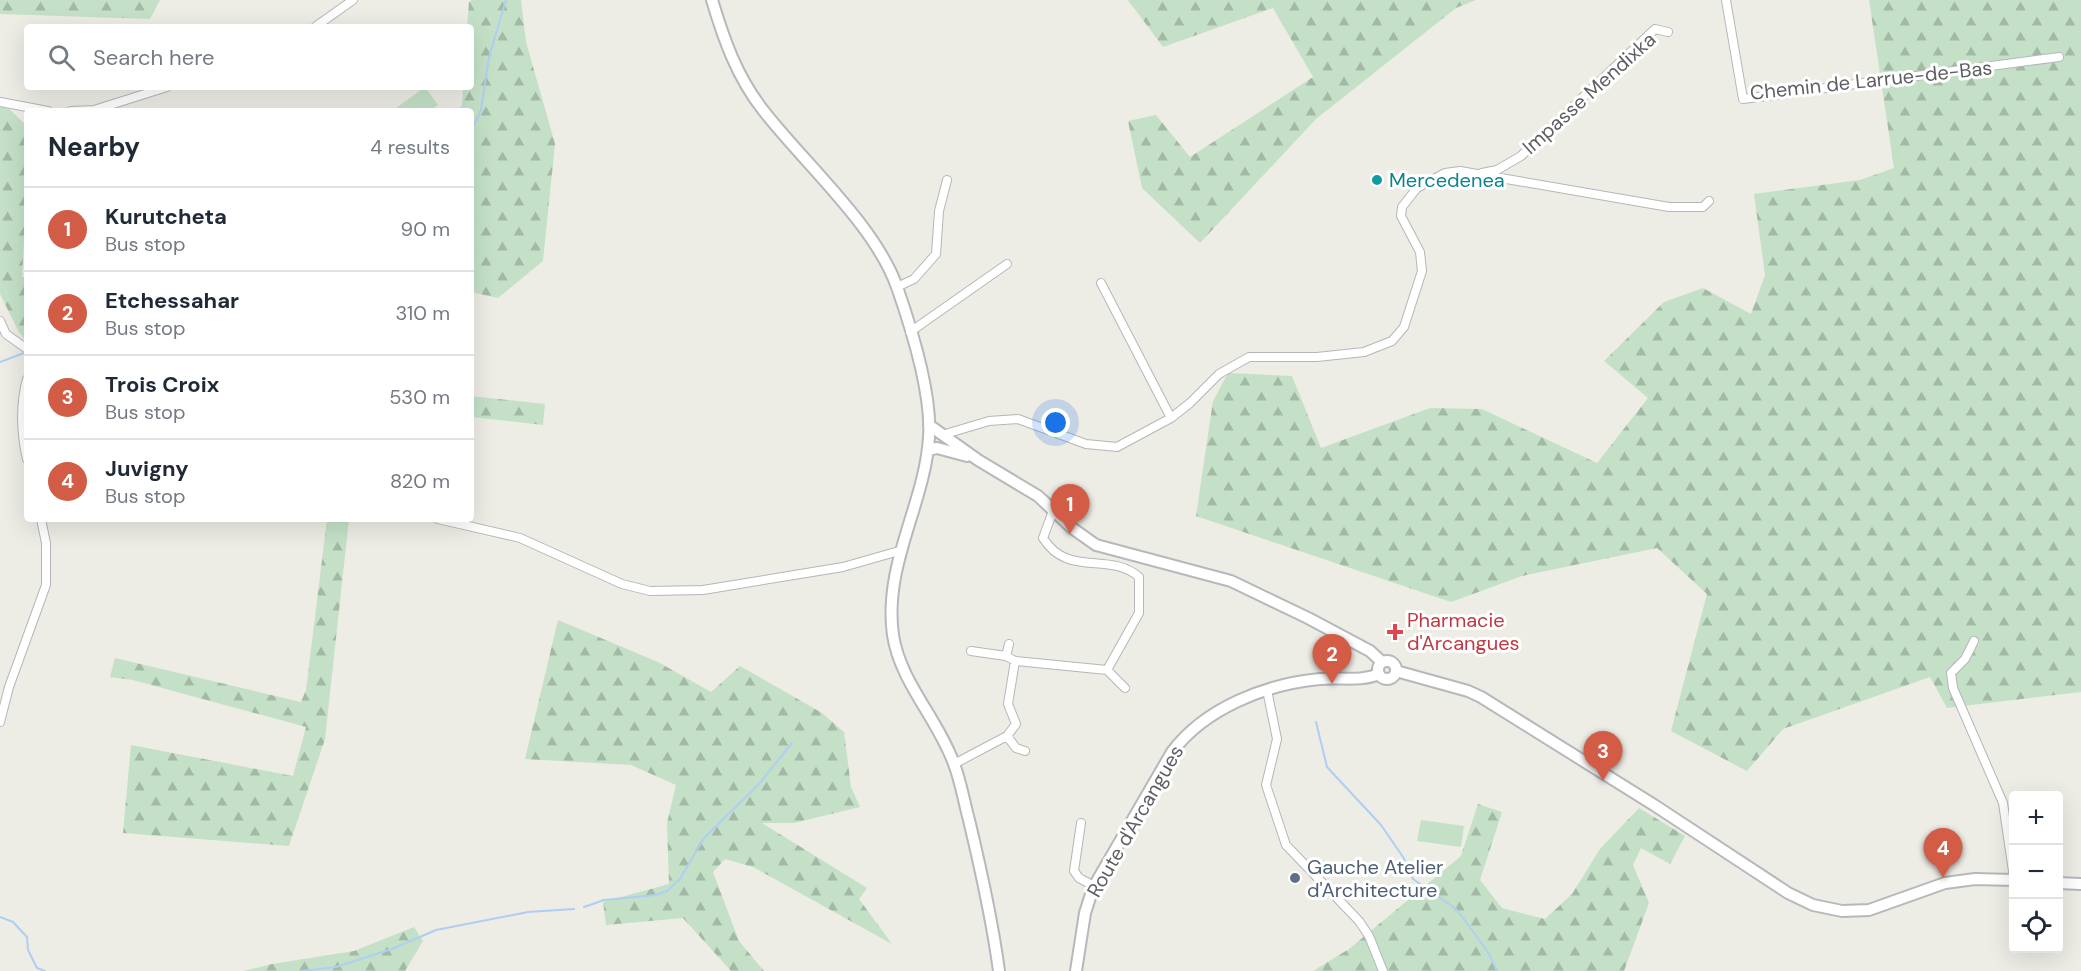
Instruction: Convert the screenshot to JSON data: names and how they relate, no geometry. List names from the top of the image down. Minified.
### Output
{"streets":{"street":["Chemin de Larrue-de-Bas","Impasse Mendixka","Route d'Arcangues"]},"places":{"other":["Mercedenea","Gauche Atelier d'Architecture"],"health":["Pharmacie d'Arcangues"]},"page":{"search":"Search here","heading":["Nearby","4 results"],"list":[{"mark":"1","name":"Kurutcheta","note":"Bus stop","value":"90 m"},{"mark":"2","name":"Etchessahar","note":"Bus stop","value":"310 m"},{"mark":"3","name":"Trois Croix","note":"Bus stop","value":"530 m"},{"mark":"4","name":"Juvigny","note":"Bus stop","value":"820 m"}],"pins":["1","2","3","4"],"map_buttons":["+","−"]}}
